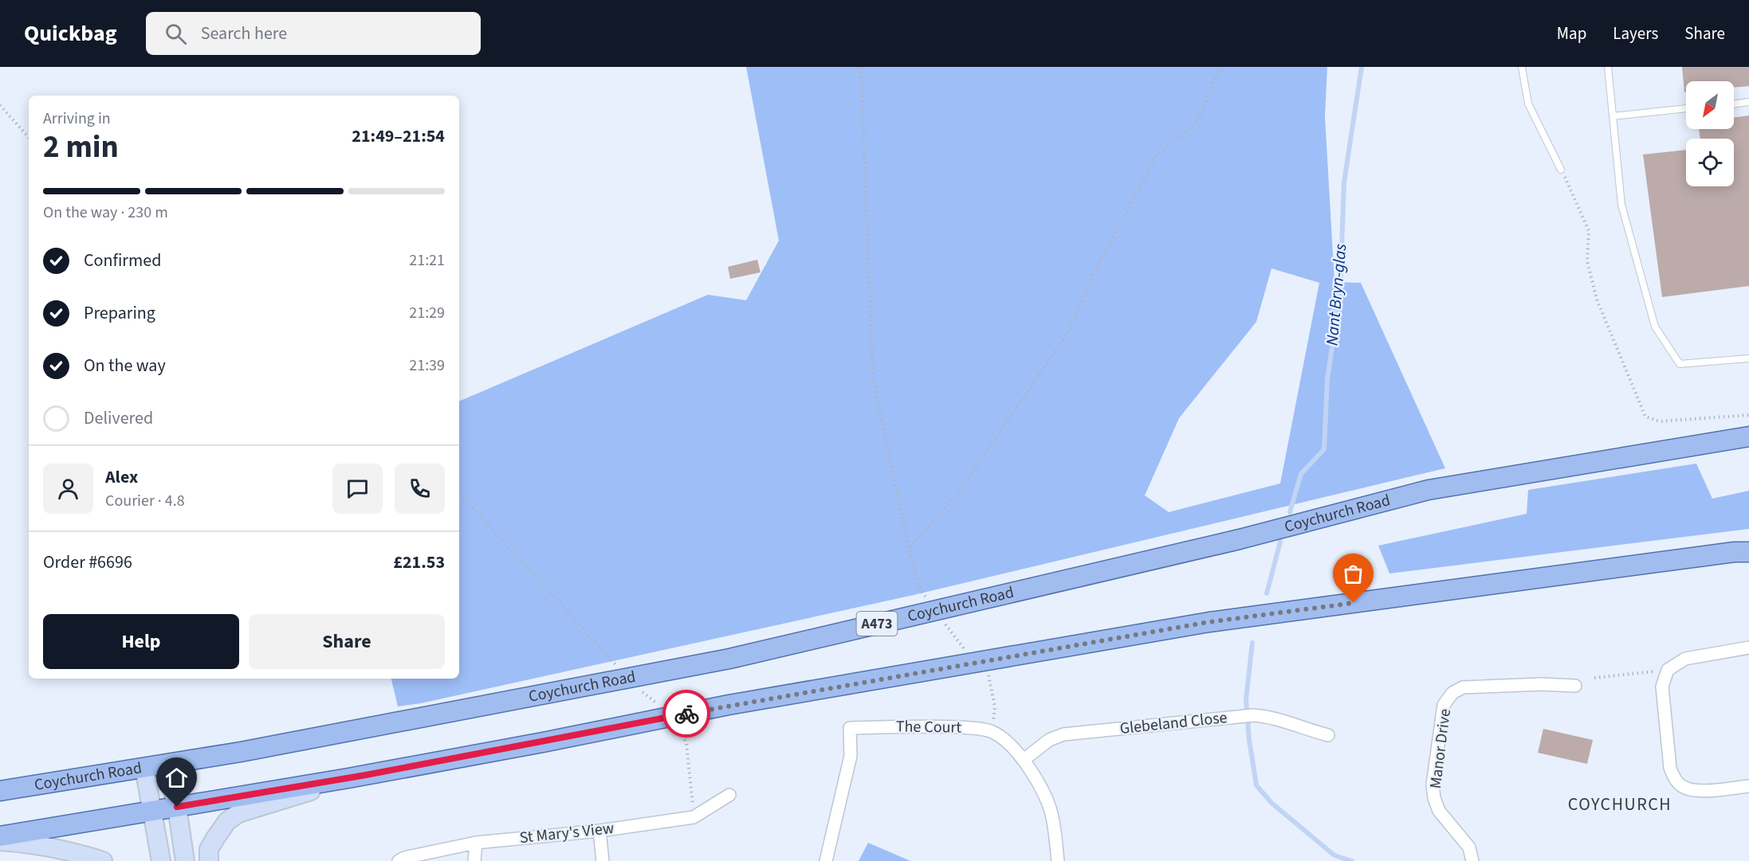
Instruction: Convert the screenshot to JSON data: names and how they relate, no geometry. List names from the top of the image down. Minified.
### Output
{"streets":{"main road":["Coychurch Road","A473"],"street":["Glebeland Close","The Court","Manor Drive","St Mary's View"]},"crossings":[["Glebeland Close","The Court"]],"districts":["COYCHURCH"],"water":["Nant Bryn-glas"],"north":"bottom left","page":{"header":"Quickbag","search":"Search here","nav":["Map","Layers","Share"],"heading":["2 min","Arriving in","21:49–21:54"],"panel":["Alex","Courier · 4.8","Order #6696","£21.53"],"bar":"On the way · 230 m","list":[["Confirmed","21:21"],["Preparing","21:29"],["On the way","21:39"],"Delivered"],"buttons":["Help","Share"]}}
